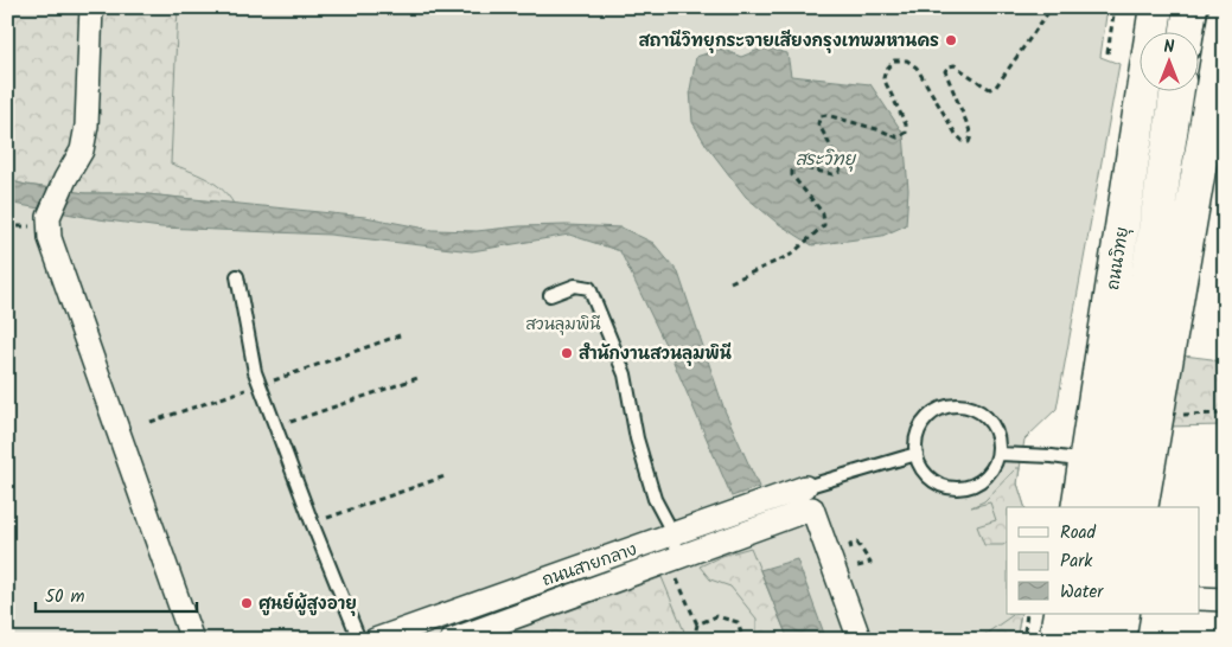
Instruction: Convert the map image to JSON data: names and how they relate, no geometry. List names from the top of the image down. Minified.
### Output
{"streets":{"main road":["ถนนวิทยุ"],"street":["ถนนสายกลาง"]},"water":["สระวิทยุ"],"parks":["สวนลุมพินี"],"places":["สถานีวิทยุกระจายเสียงกรุงเทพมหานคร","สำนักงานสวนลุมพินี","ศูนย์ผู้สูงอายุ"],"legend":["Road","Park","Water"],"scale_bar":"50 m","north":"top"}
